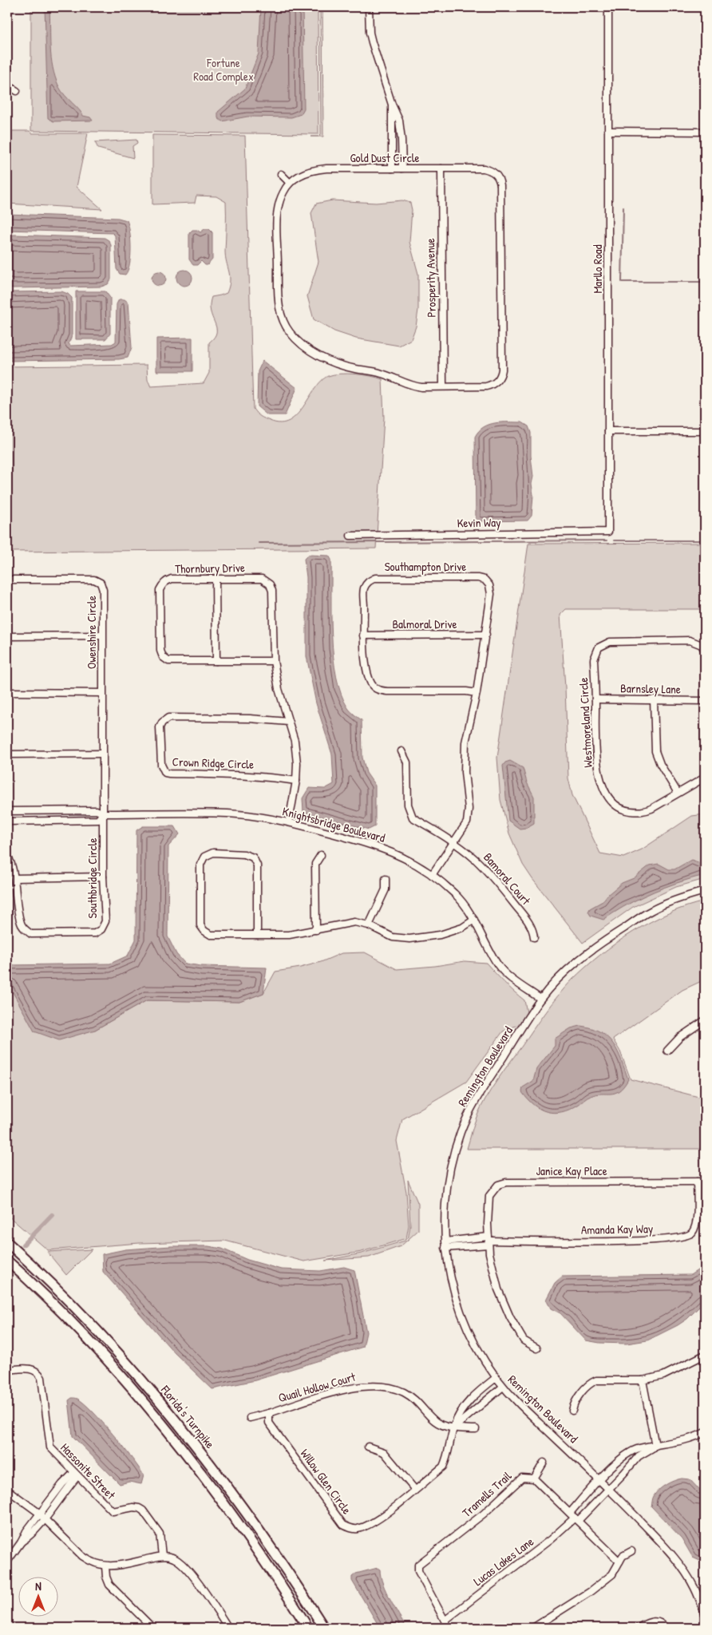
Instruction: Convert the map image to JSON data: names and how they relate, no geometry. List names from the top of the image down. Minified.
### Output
{"streets":{"highway":["Florida's Turnpike"],"street":["Gold Dust Circle","Marllo Road","Prosperity Avenue","Kevin Way","Southampton Drive","Thornbury Drive","Balmoral Drive","Owenshire Circle","Barnsley Lane","Westmoreland Circle","Crown Ridge Circle","Knightsbridge Boulevard","Southbridge Circle","Bamoral Court","Remington Boulevard","Janice Kay Place","Amanda Kay Way","Quail Hollow Court","Hassonite Street","Willow Glen Circle","Tramells Trail","Lucas Lakes Lane"]},"crossings":[["Gold Dust Circle","Prosperity Avenue"],["Marllo Road","Kevin Way"],["Southampton Drive","Balmoral Drive"],["Southampton Drive","Knightsbridge Boulevard"],["Southampton Drive","Bamoral Court"],["Thornbury Drive","Crown Ridge Circle"],["Thornbury Drive","Knightsbridge Boulevard"],["Owenshire Circle","Knightsbridge Boulevard"],["Owenshire Circle","Southbridge Circle"],["Barnsley Lane","Westmoreland Circle"],["Knightsbridge Boulevard","Southbridge Circle"],["Knightsbridge Boulevard","Remington Boulevard"],["Remington Boulevard","Amanda Kay Way"],["Remington Boulevard","Willow Glen Circle"],["Remington Boulevard","Lucas Lakes Lane"],["Janice Kay Place","Amanda Kay Way"],["Quail Hollow Court","Willow Glen Circle"],["Tramells Trail","Lucas Lakes Lane"]],"parks":["Fortune Road Complex"],"north":"top"}
